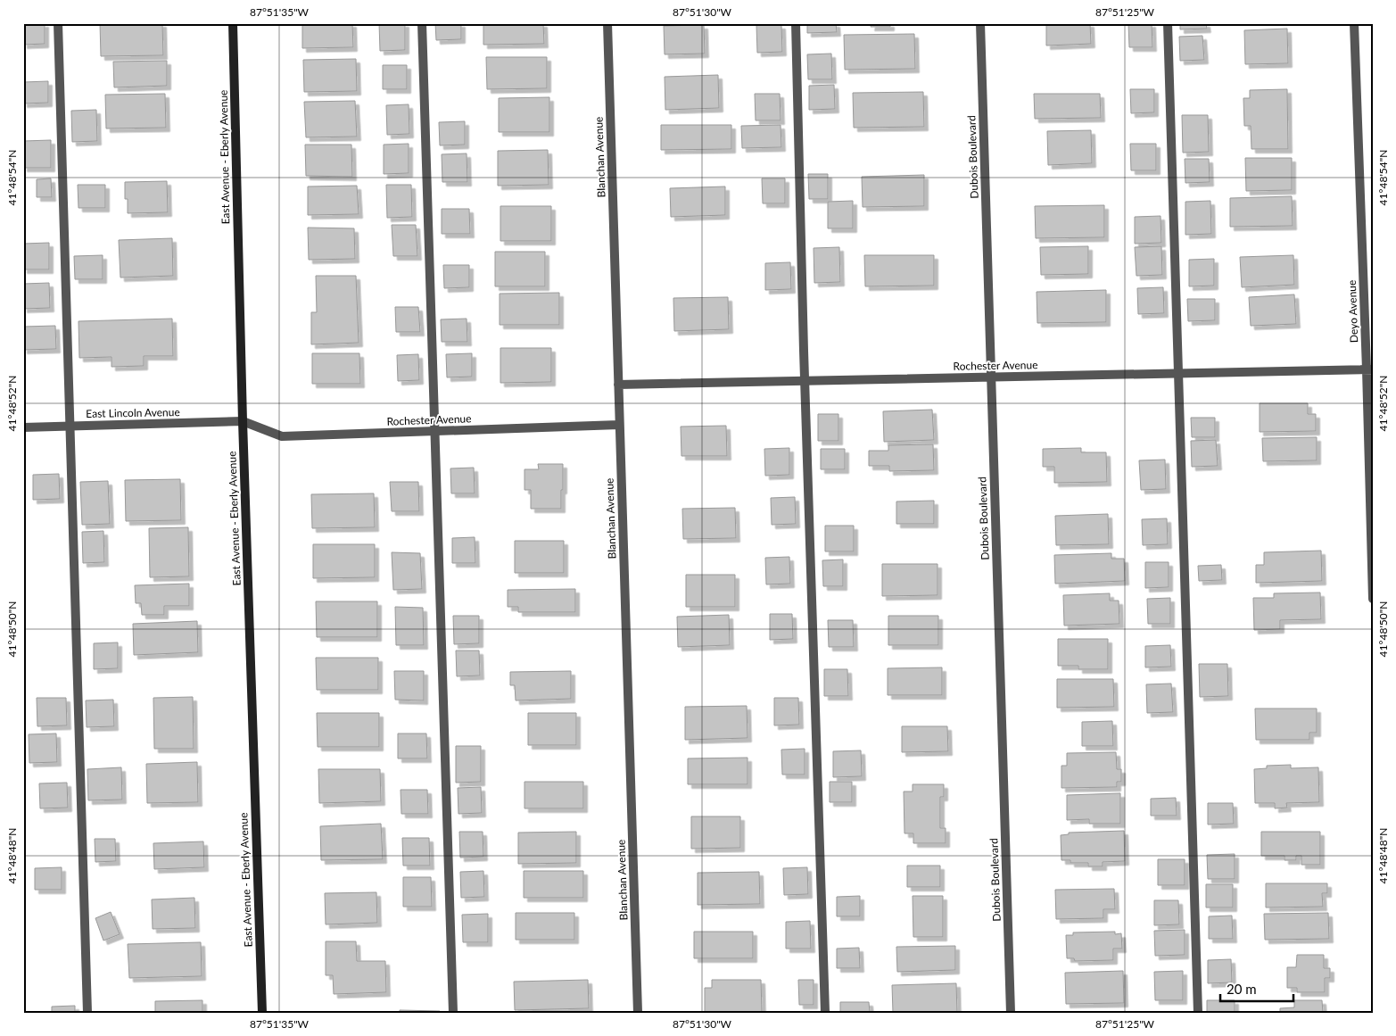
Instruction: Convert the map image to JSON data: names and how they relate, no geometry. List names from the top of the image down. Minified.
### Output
{"streets":{"main road":["East Avenue - Eberly Avenue"],"street":["Blanchan Avenue","Dubois Boulevard","Deyo Avenue","Rochester Avenue","East Lincoln Avenue"]},"crossings":[["East Avenue - Eberly Avenue","Rochester Avenue"],["East Avenue - Eberly Avenue","East Lincoln Avenue"],["Blanchan Avenue","Rochester Avenue"],["Dubois Boulevard","Rochester Avenue"],["Deyo Avenue","Rochester Avenue"],["Rochester Avenue","East Lincoln Avenue"]],"scale_bar":"20 m","coordinates":["87°51'35\"W","87°51'30\"W","87°51'25\"W","41°48'54\"N","41°48'52\"N","41°48'50\"N","41°48'48\"N"]}
